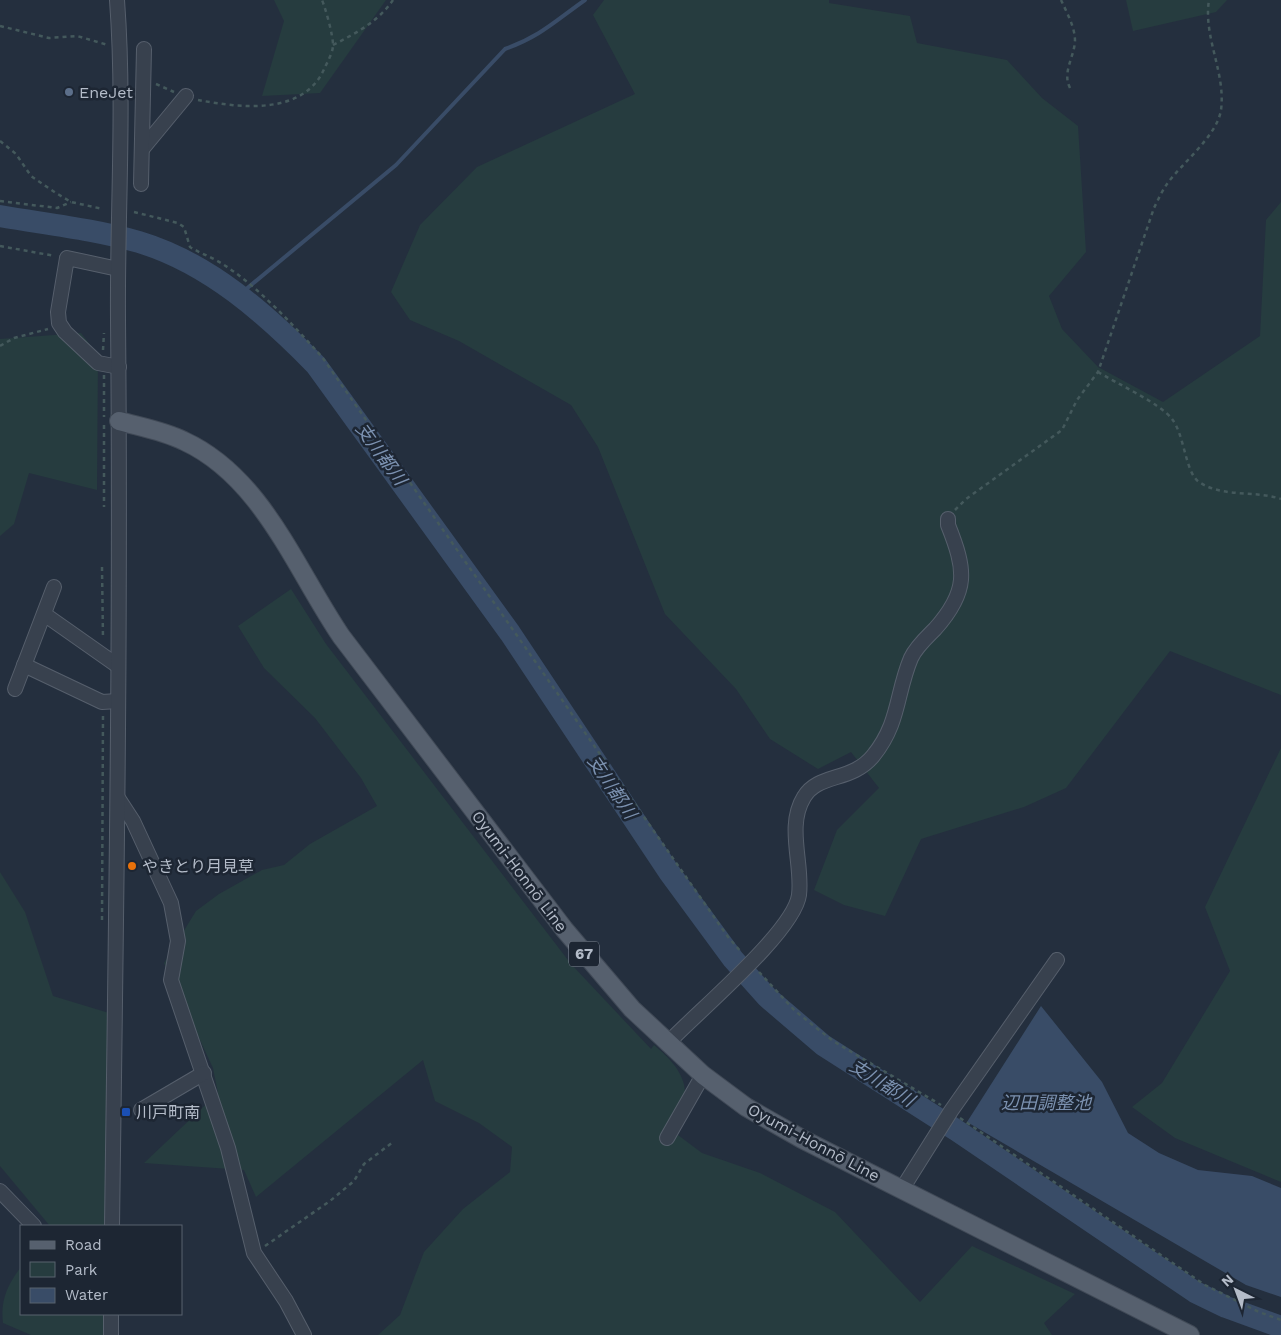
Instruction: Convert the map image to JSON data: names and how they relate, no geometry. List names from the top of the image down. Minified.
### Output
{"streets":{"main road":["Oyumi-Honnō Line","67"]},"water":["支川都川","辺田調整池"],"places":{"other":["EneJet","やきとり月見草"],"transit":["川戸町南"]},"legend":["Road","Park","Water"],"north":"top left"}
